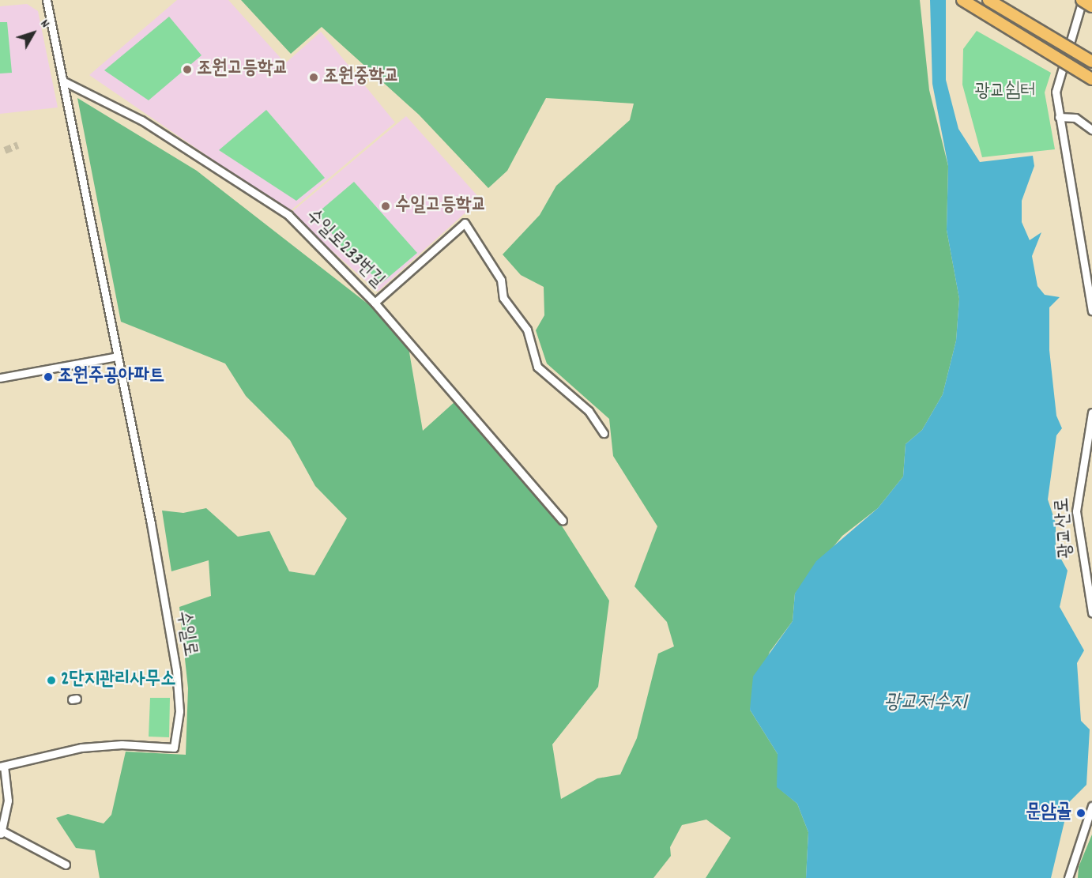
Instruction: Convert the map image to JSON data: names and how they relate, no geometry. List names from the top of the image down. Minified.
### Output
{"streets":{"street":["수일로233번길","광교산로","수일로"]},"water":["광교저수지"],"parks":["광교쉼터"],"places":["조원고등학교","조원중학교","수일고등학교","조원주공아파트","2단지관리사무소","문암골"],"north":"top right"}
